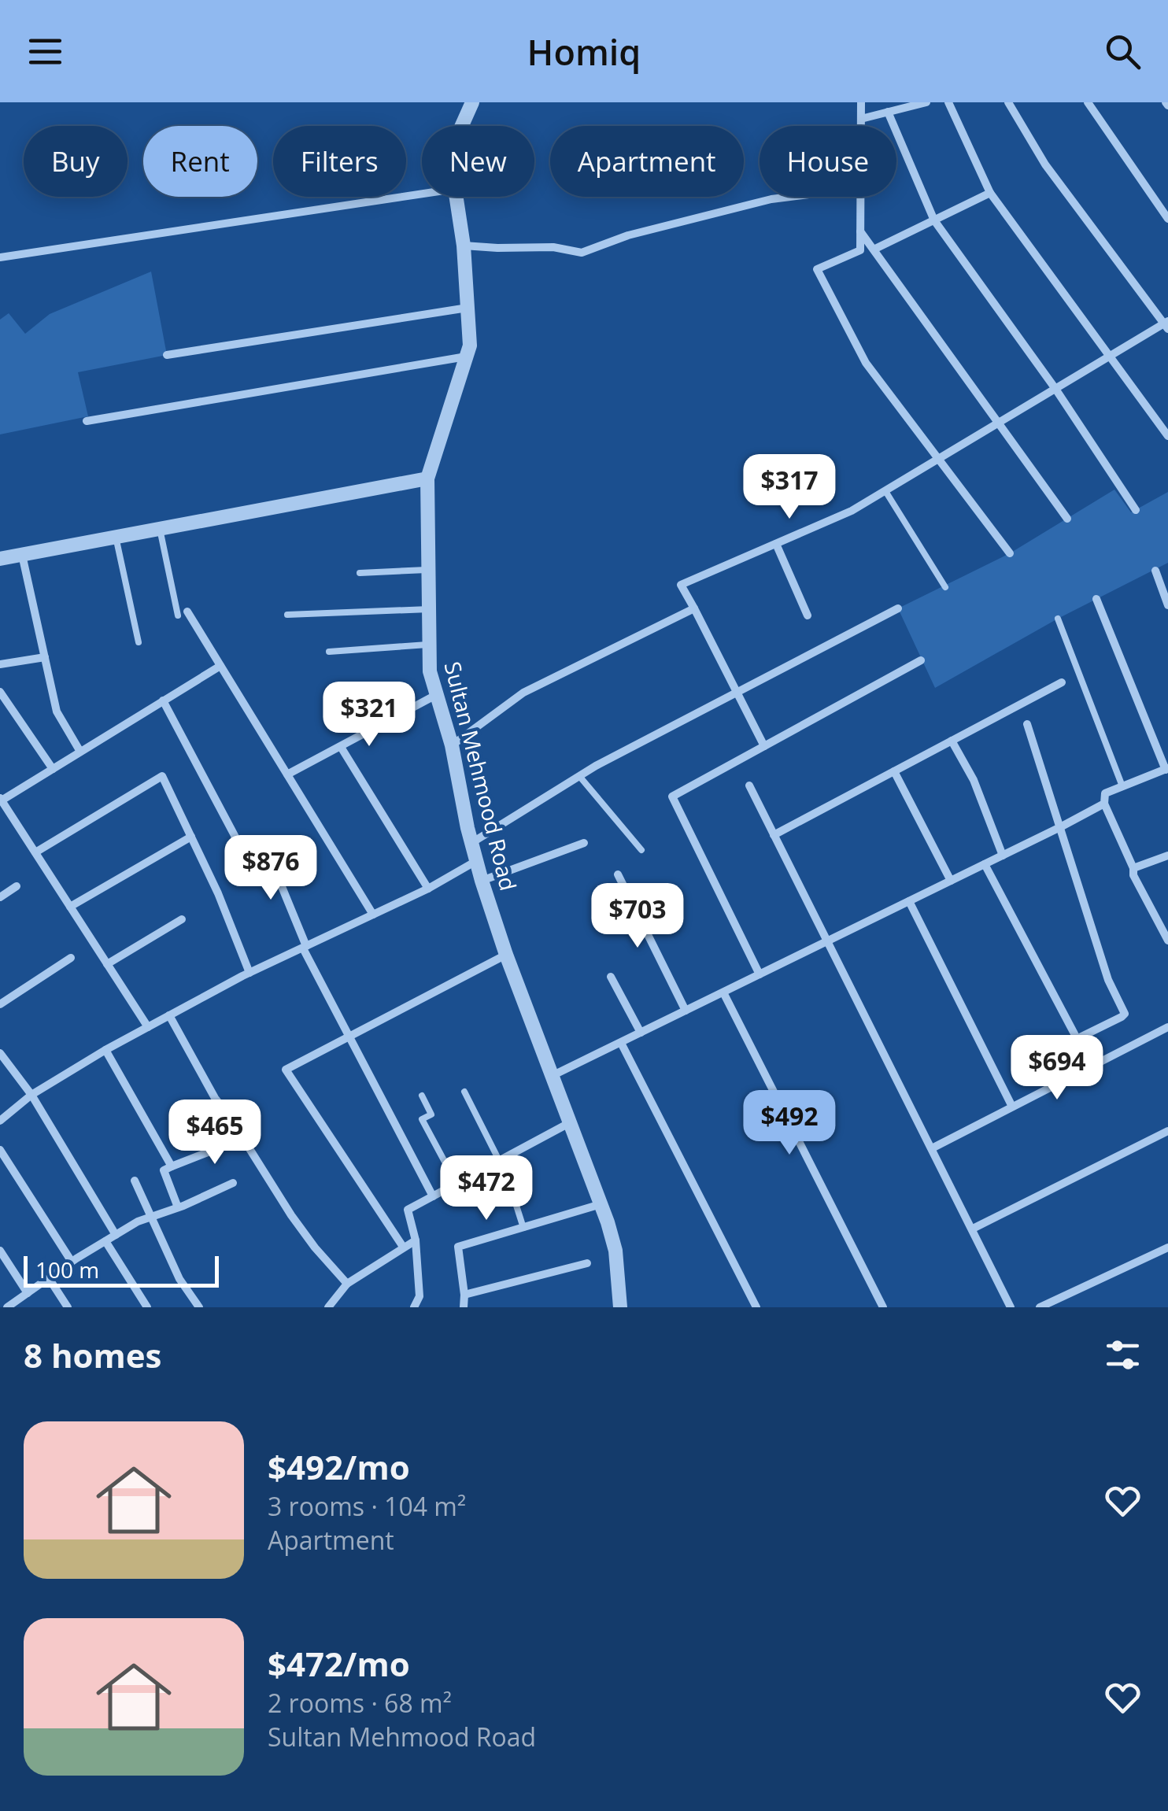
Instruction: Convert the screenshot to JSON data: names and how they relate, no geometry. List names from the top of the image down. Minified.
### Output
{"streets":{"street":["Sultan Mehmood Road"]},"scale_bar":"100 m","page":{"header":"Homiq","chip":["Buy","Rent","Filters","New","Apartment","House"],"price":["$317","$321","$876","$703","$694","$492","$465","$472"],"scale":"100 m","heading":"8 homes","list":[{"name":"$492/mo","note":"3 rooms · 104 m² · Apartment"},{"name":"$472/mo","note":"2 rooms · 68 m² · Sultan Mehmood Road"}]}}
